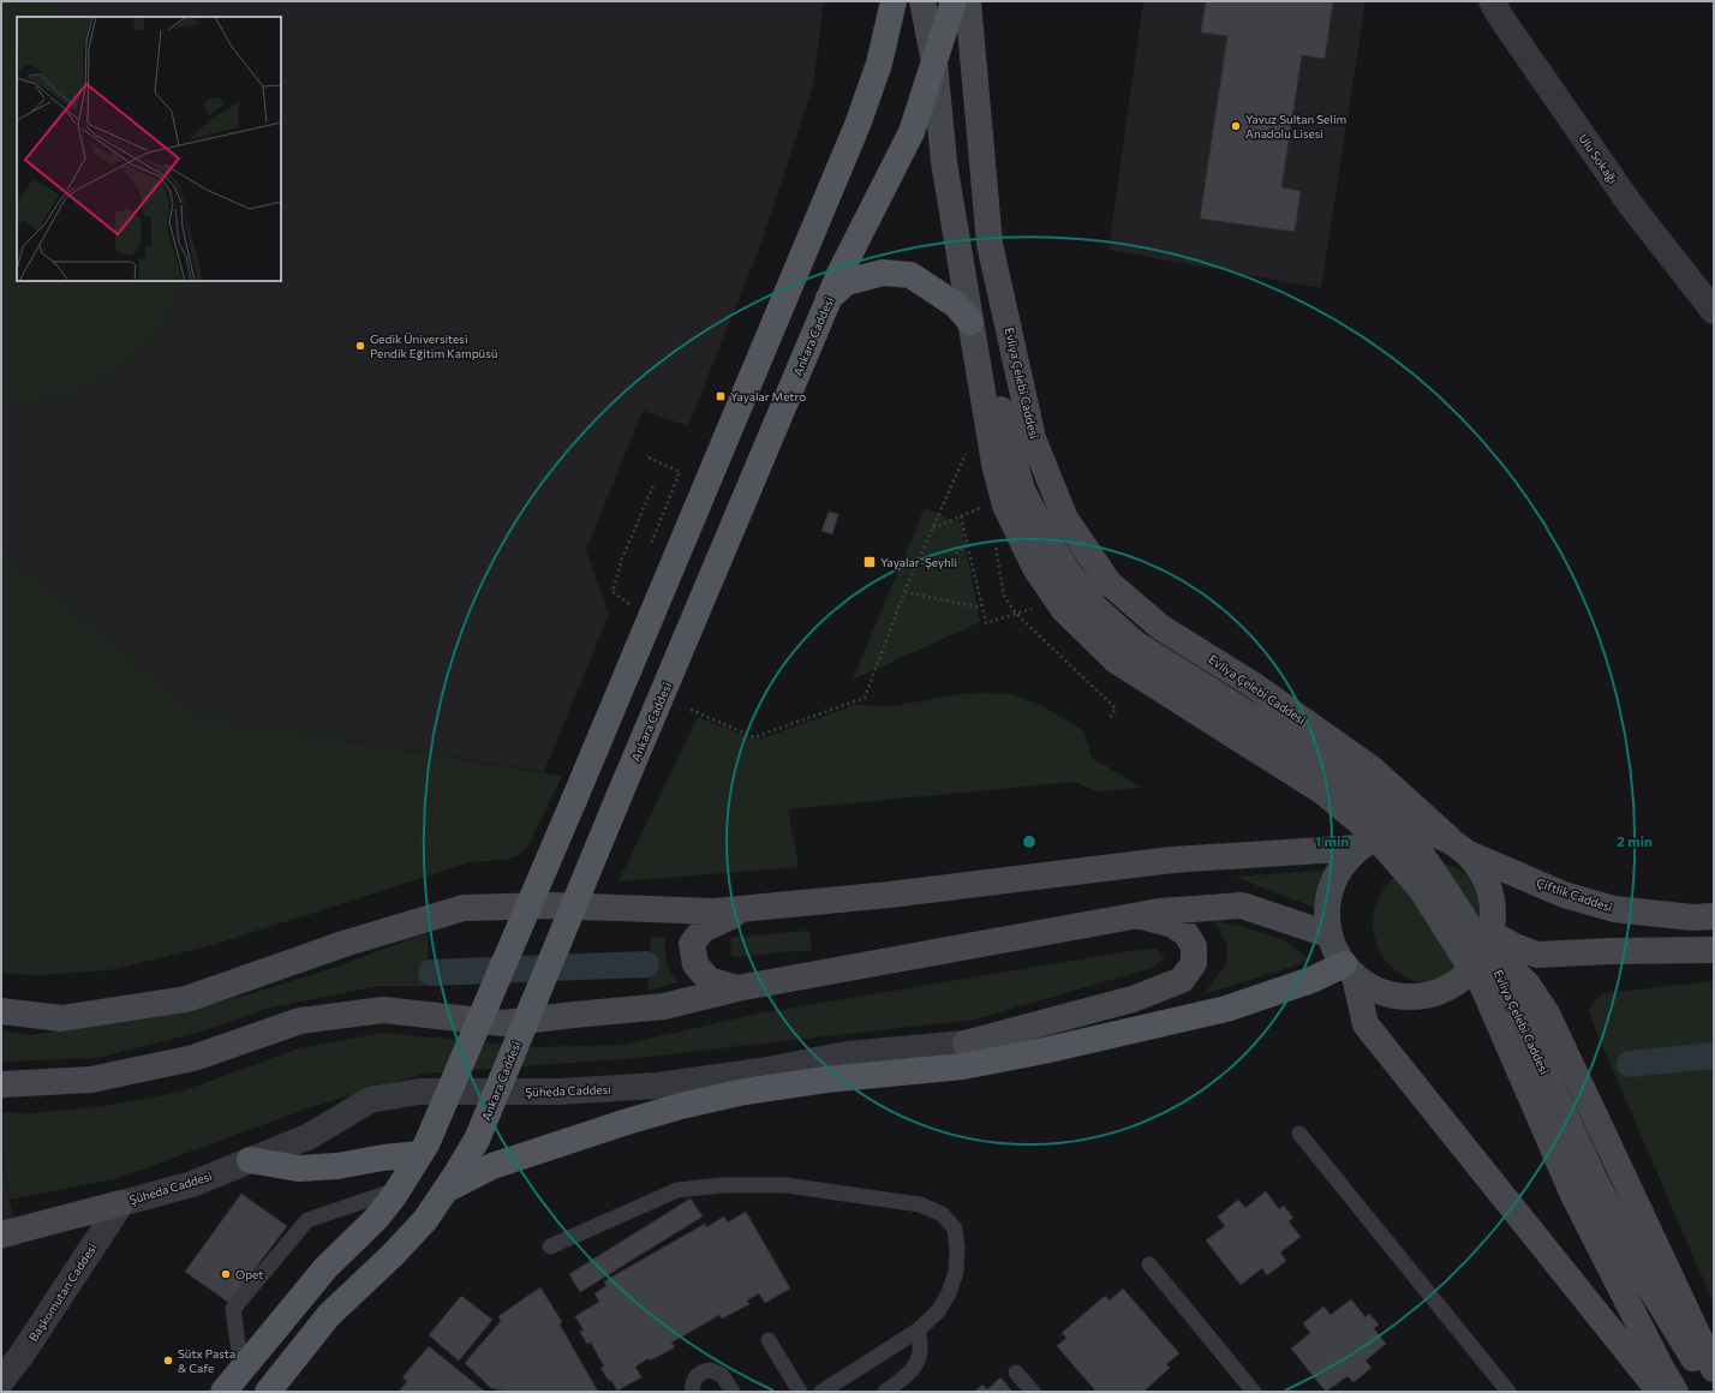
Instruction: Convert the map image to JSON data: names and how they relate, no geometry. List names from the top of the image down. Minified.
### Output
{"streets":{"main road":["Ankara Caddesi"],"street":["Ulu Sokağı","Evliya Çelebi Caddesi","Çiftlik Caddesi","Şüheda Caddesi","Başkomutan Caddesi"]},"crossings":[["Evliya Çelebi Caddesi","Çiftlik Caddesi"],["Şüheda Caddesi","Başkomutan Caddesi"]],"places":{"other":["Yavuz Sultan Selim Anadolu Lisesi","Gedik Üniversitesi Pendik Eğitim Kampüsü","Opet","Sütx Pasta & Cafe"],"transit":["Yayalar Metro","Yayalar-Şeyhli"]},"rings":["1 min","2 min"]}
